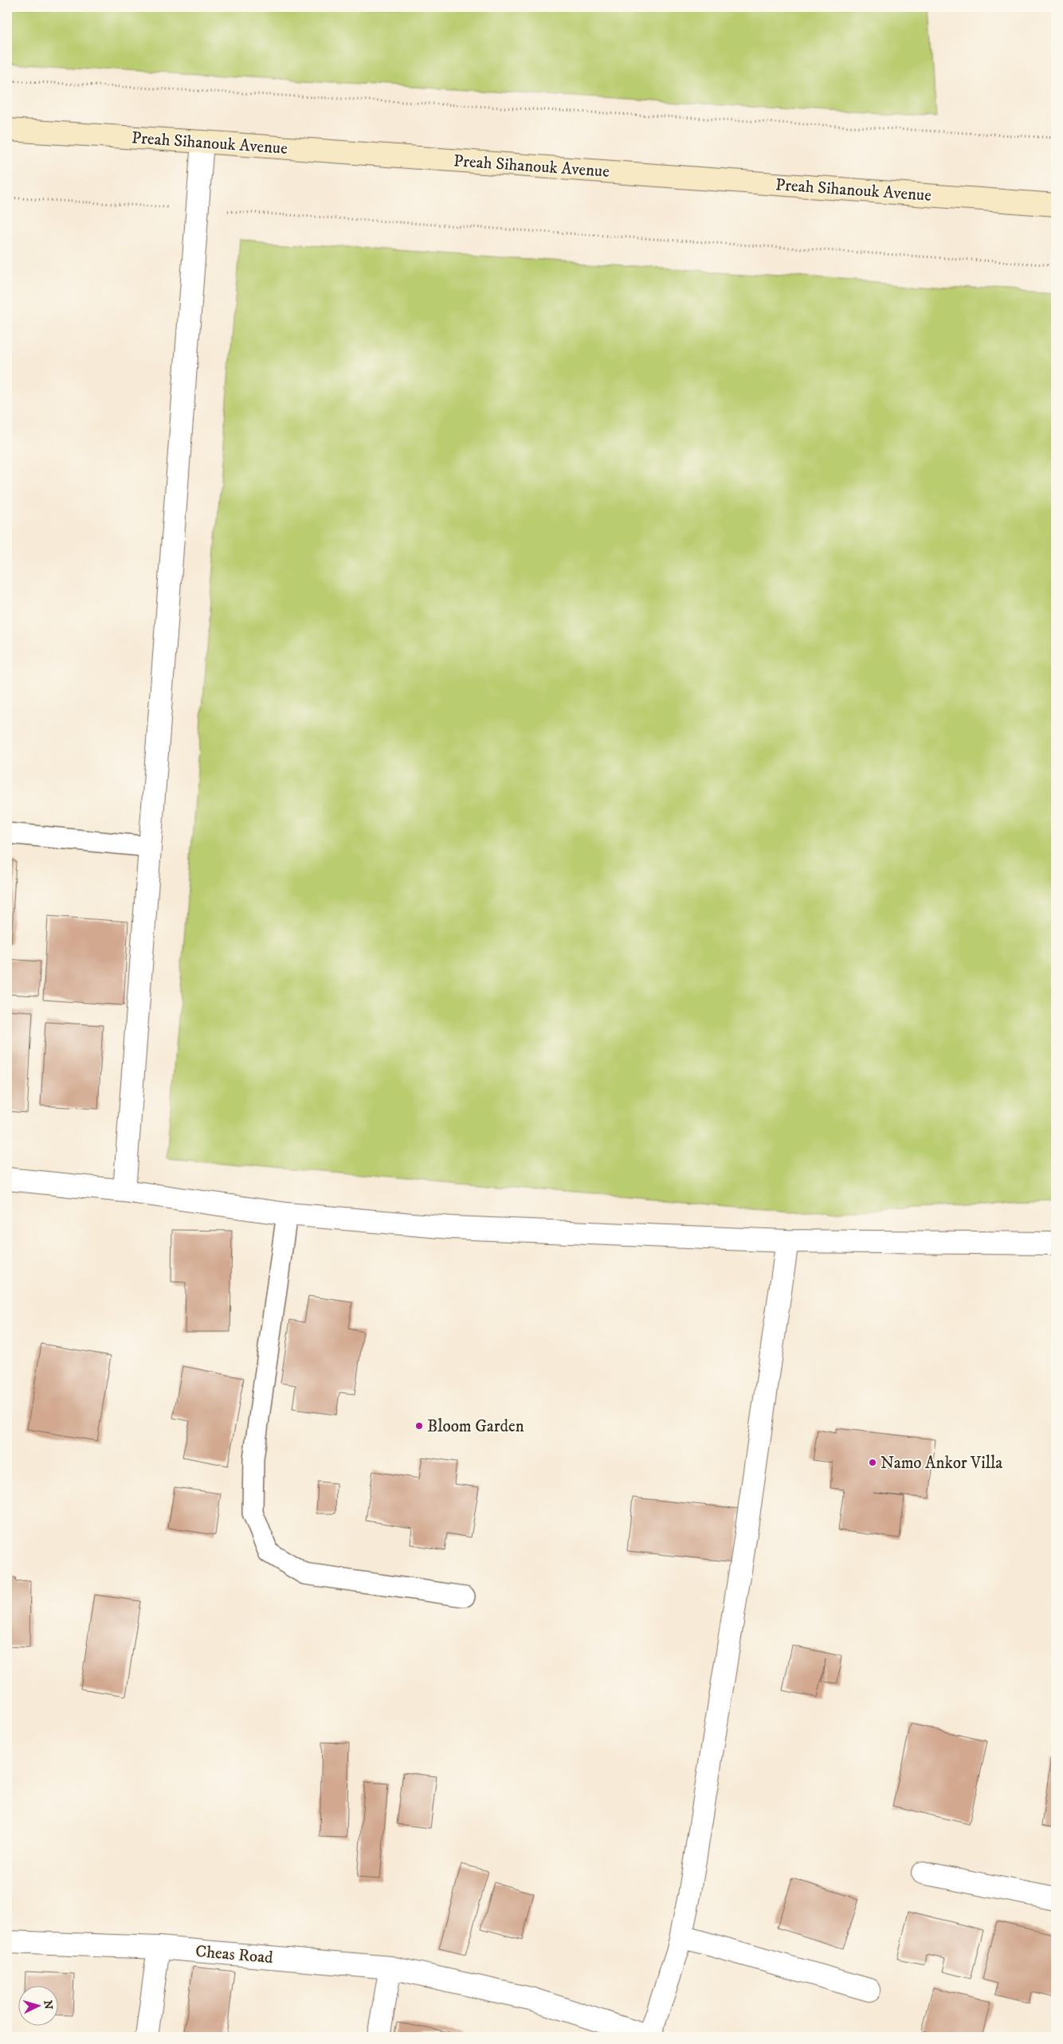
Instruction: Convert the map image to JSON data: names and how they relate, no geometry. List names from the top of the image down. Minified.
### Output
{"streets":{"street":["Preah Sihanouk Avenue","Cheas Road"]},"places":["Bloom Garden","Namo Ankor Villa"],"north":"right"}
